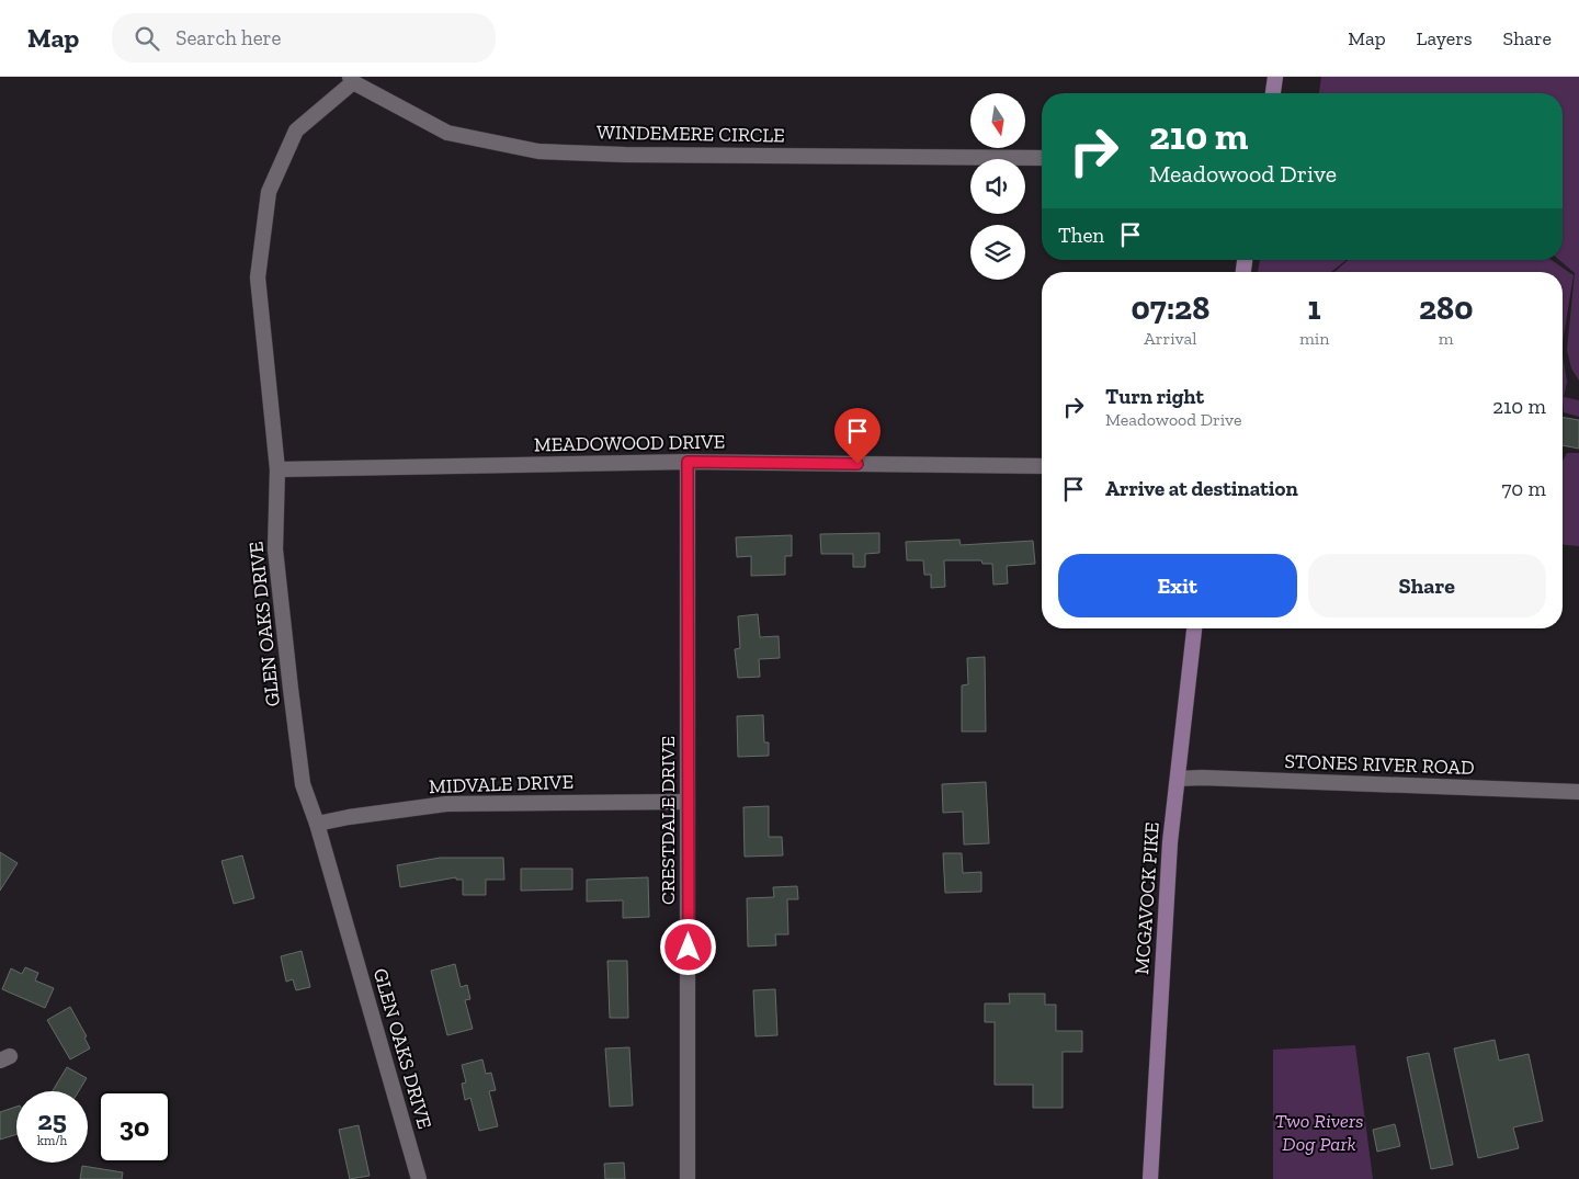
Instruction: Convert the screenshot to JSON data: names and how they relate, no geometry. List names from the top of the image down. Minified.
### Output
{"streets":{"main road":["MCGAVOCK PIKE"],"street":["WINDEMERE CIRCLE","MEADOWOOD DRIVE","GLEN OAKS DRIVE","STONES RIVER ROAD","MIDVALE DRIVE","CRESTDALE DRIVE"]},"crossings":[["WINDEMERE CIRCLE","GLEN OAKS DRIVE"],["MEADOWOOD DRIVE","GLEN OAKS DRIVE"],["MEADOWOOD DRIVE","CRESTDALE DRIVE"],["GLEN OAKS DRIVE","MIDVALE DRIVE"],["STONES RIVER ROAD","MCGAVOCK PIKE"],["MIDVALE DRIVE","CRESTDALE DRIVE"]],"parks":["Two Rivers Dog Park"],"north":"bottom","page":{"header":"Map","search":"Search here","nav":["Map","Layers","Share"],"turn":["210 m","Meadowood Drive"],"then":"Then","eta":["07:28","Arrival","1","min","280","m"],"list":[{"name":"Turn right","note":"Meadowood Drive","value":"210 m"},{"name":"Arrive at destination","value":"70 m"}],"buttons":["Exit","Share"],"speed":"25 km/h","limit":"30"}}
